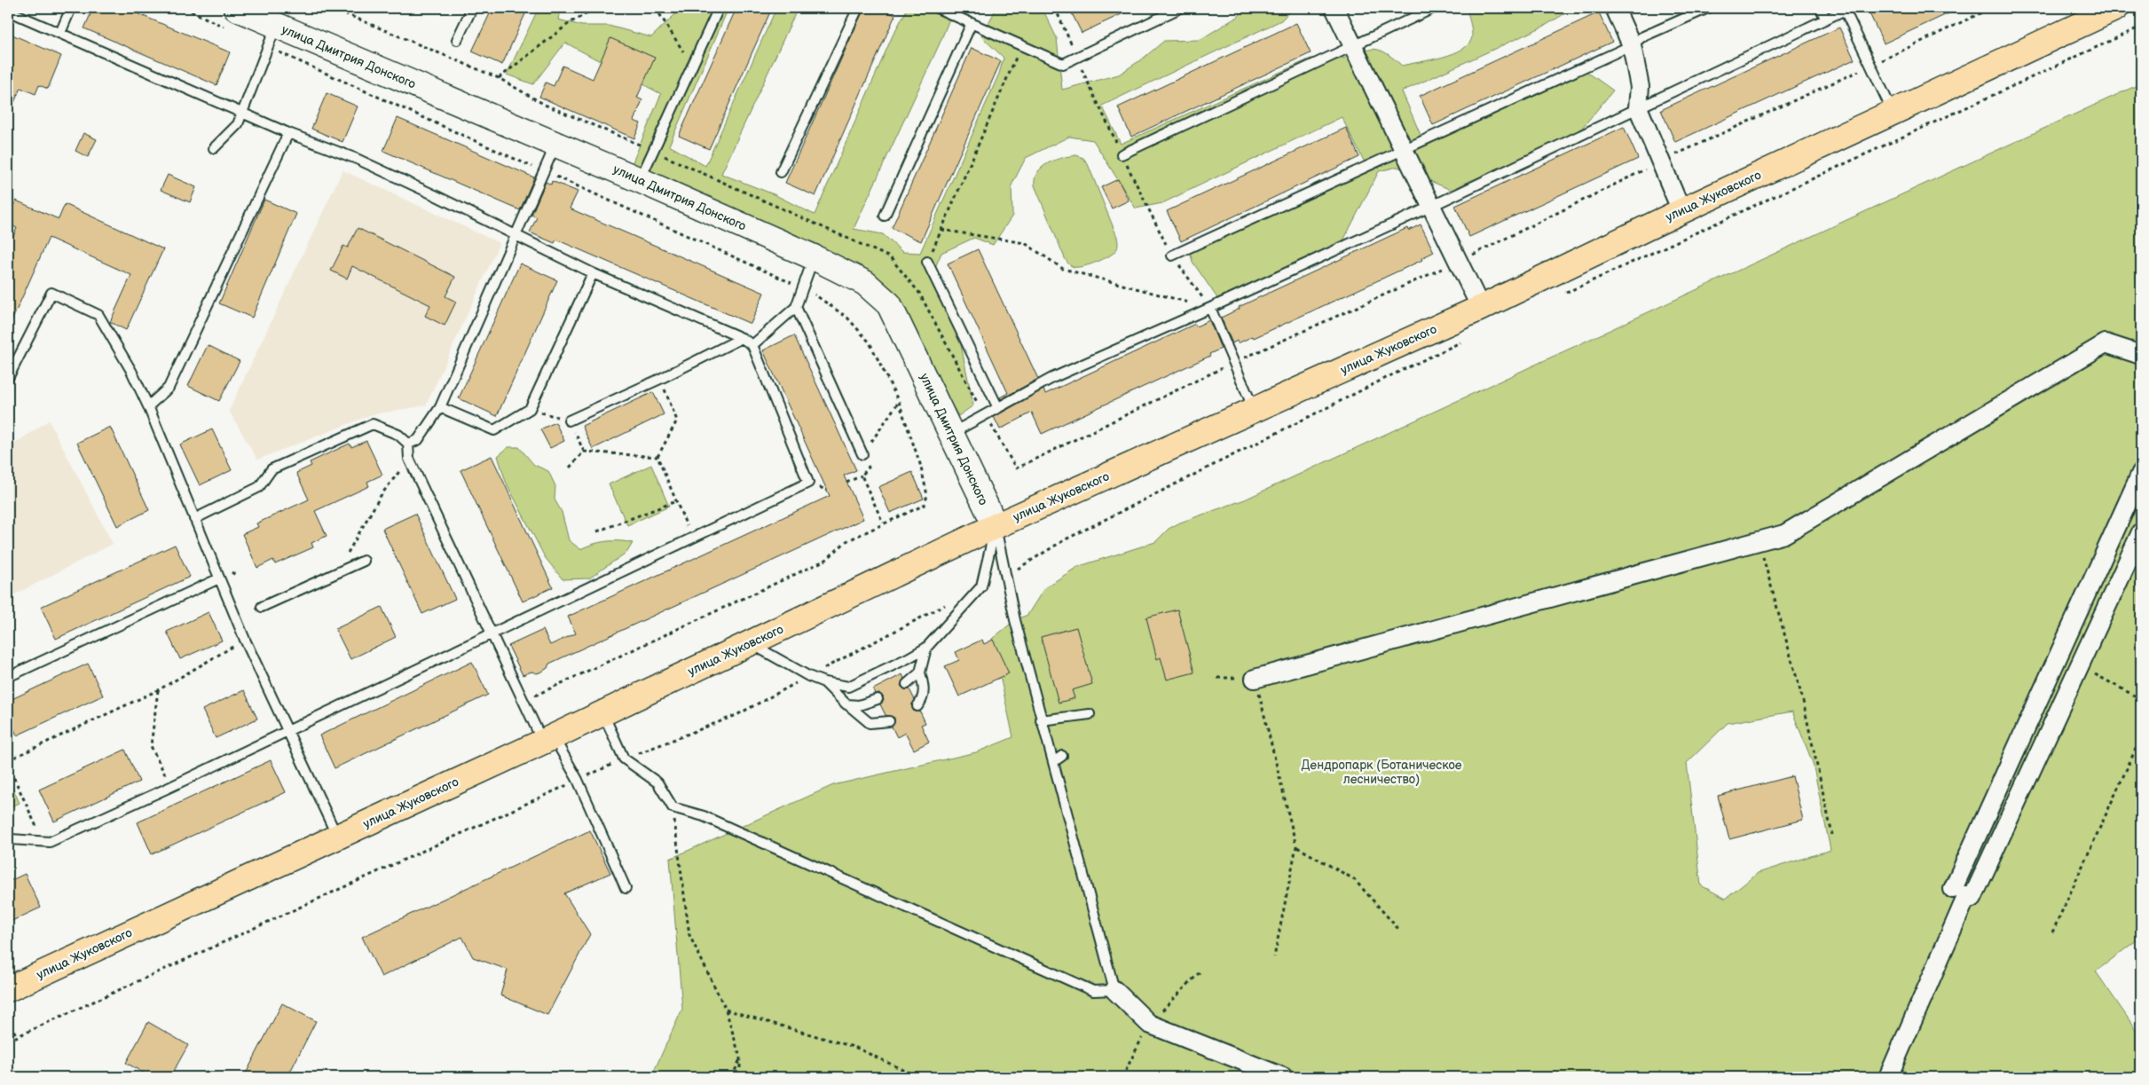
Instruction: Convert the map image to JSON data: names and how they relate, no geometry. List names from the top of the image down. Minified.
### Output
{"streets":{"main road":["улица Жуковского"],"street":["улица Дмитрия Донского"]},"crossings":[["улица Дмитрия Донского","улица Жуковского"]],"parks":["Дендропарк (Ботаническое лесничество)"]}
